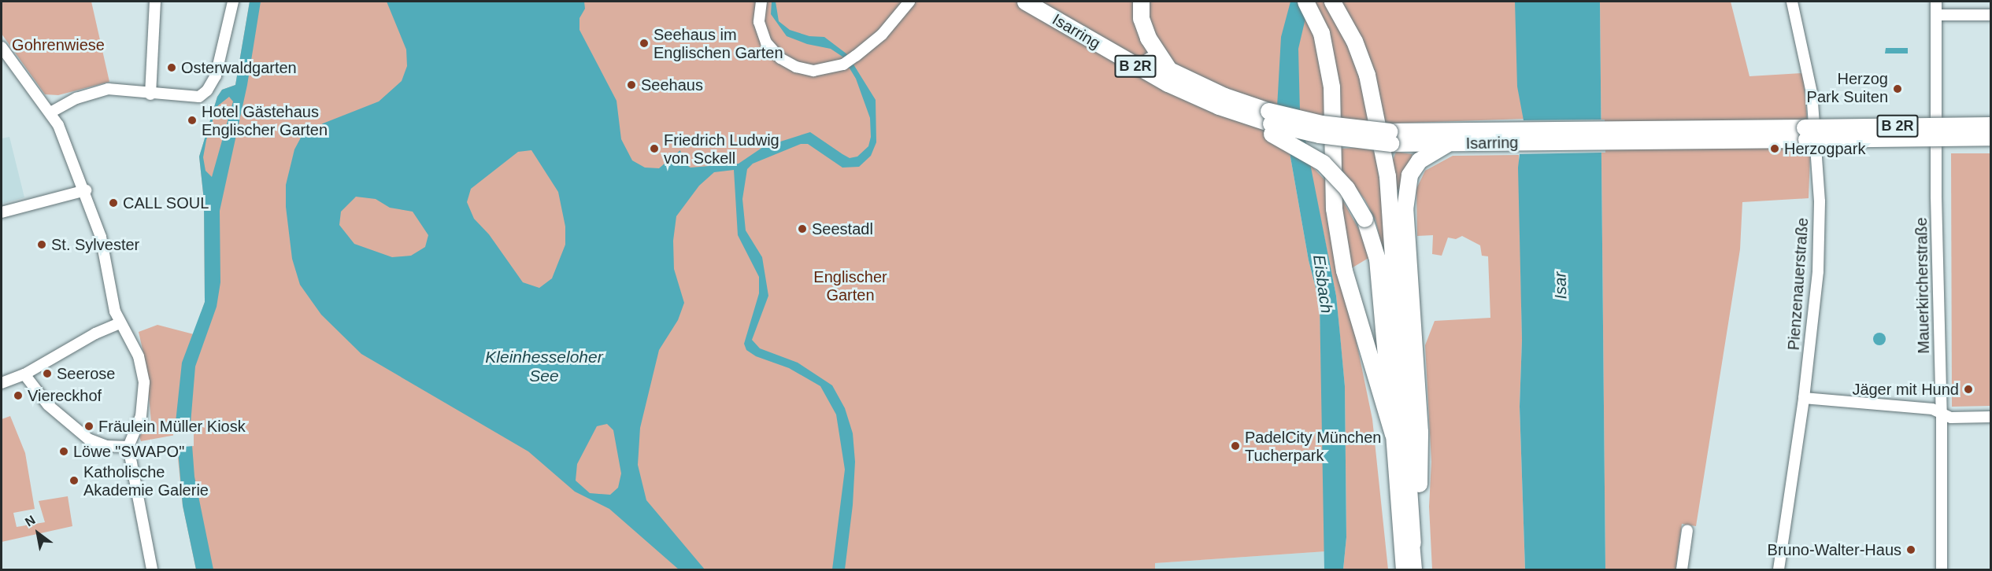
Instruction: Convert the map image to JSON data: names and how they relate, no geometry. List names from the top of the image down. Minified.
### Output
{"streets":{"highway":["Isarring","B 2R"],"street":["Pienzenauerstraße","Mauerkircherstraße"]},"water":["Eisbach","Isar","Kleinhesseloher See"],"parks":["Gohrenwiese","Englischer Garten"],"places":["Seehaus im Englischen Garten","Osterwaldgarten","Seehaus","Herzog Park Suiten","Hotel Gästehaus Englischer Garten","Friedrich Ludwig von Sckell","Herzogpark","CALL SOUL","Seestadl","St. Sylvester","Seerose","Jäger mit Hund","Viereckhof","Fräulein Müller Kiosk","PadelCity München Tucherpark","Löwe \"SWAPO\"","Katholische Akademie Galerie","Bruno-Walter-Haus"],"north":"top left"}
